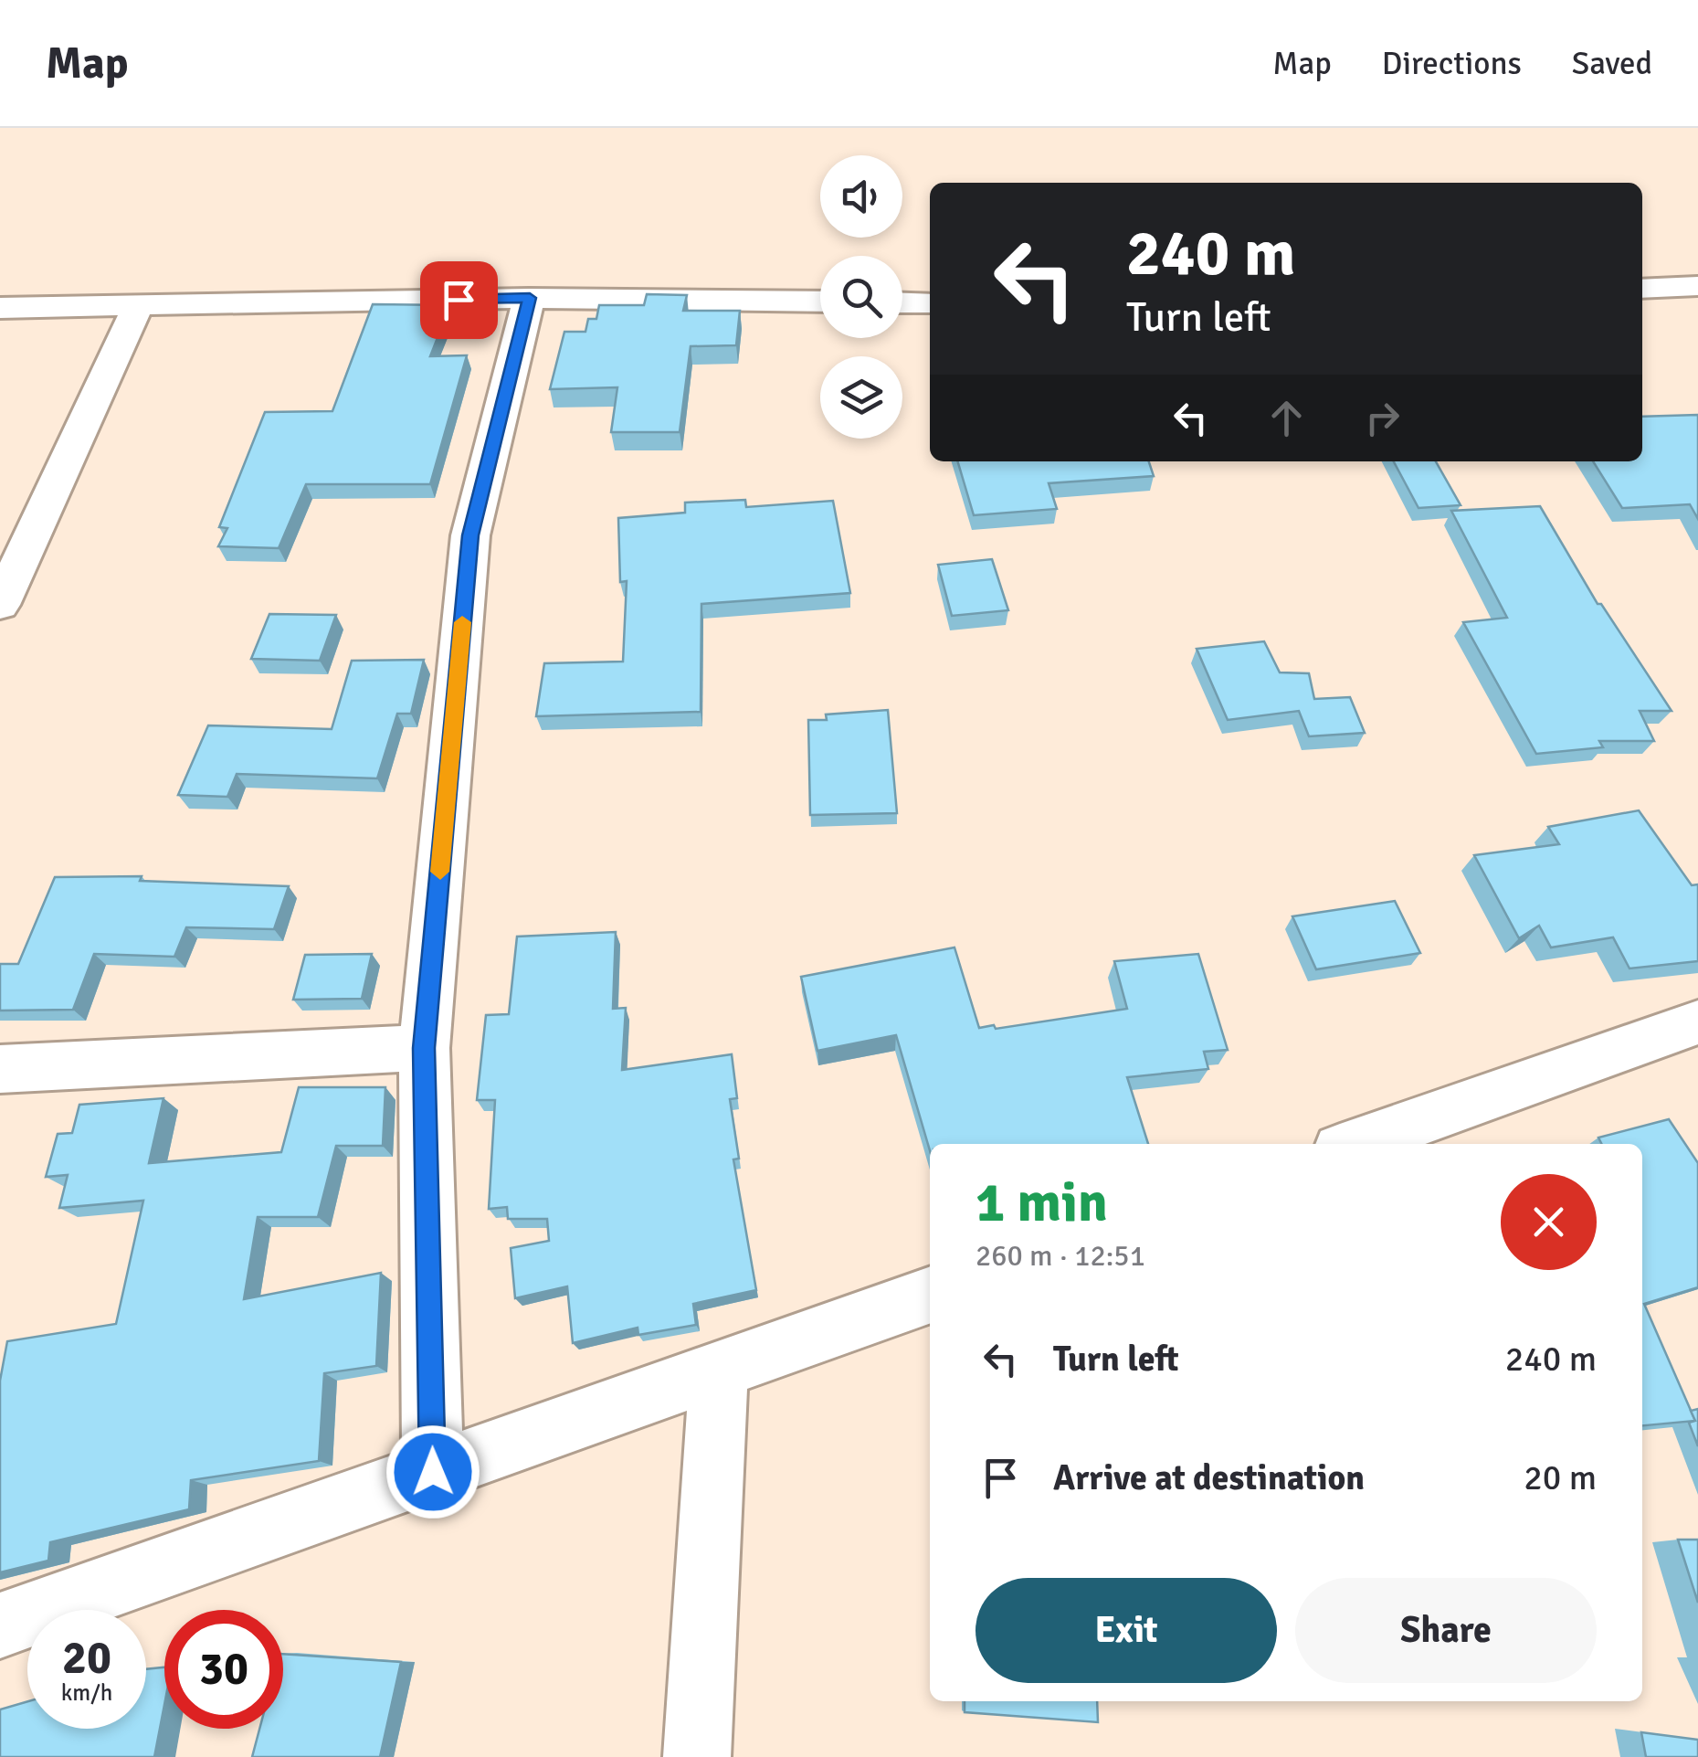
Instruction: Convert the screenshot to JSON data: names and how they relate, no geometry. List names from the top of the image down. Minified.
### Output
{"page":{"header":"Map","nav":["Map","Directions","Saved"],"turn":["240 m","Turn left"],"heading":["1 min","260 m · 12:51"],"list":[{"name":"Turn left","value":"240 m"},{"name":"Arrive at destination","value":"20 m"}],"buttons":["Exit","Share"],"speed":"20 km/h","limit":"30"}}
